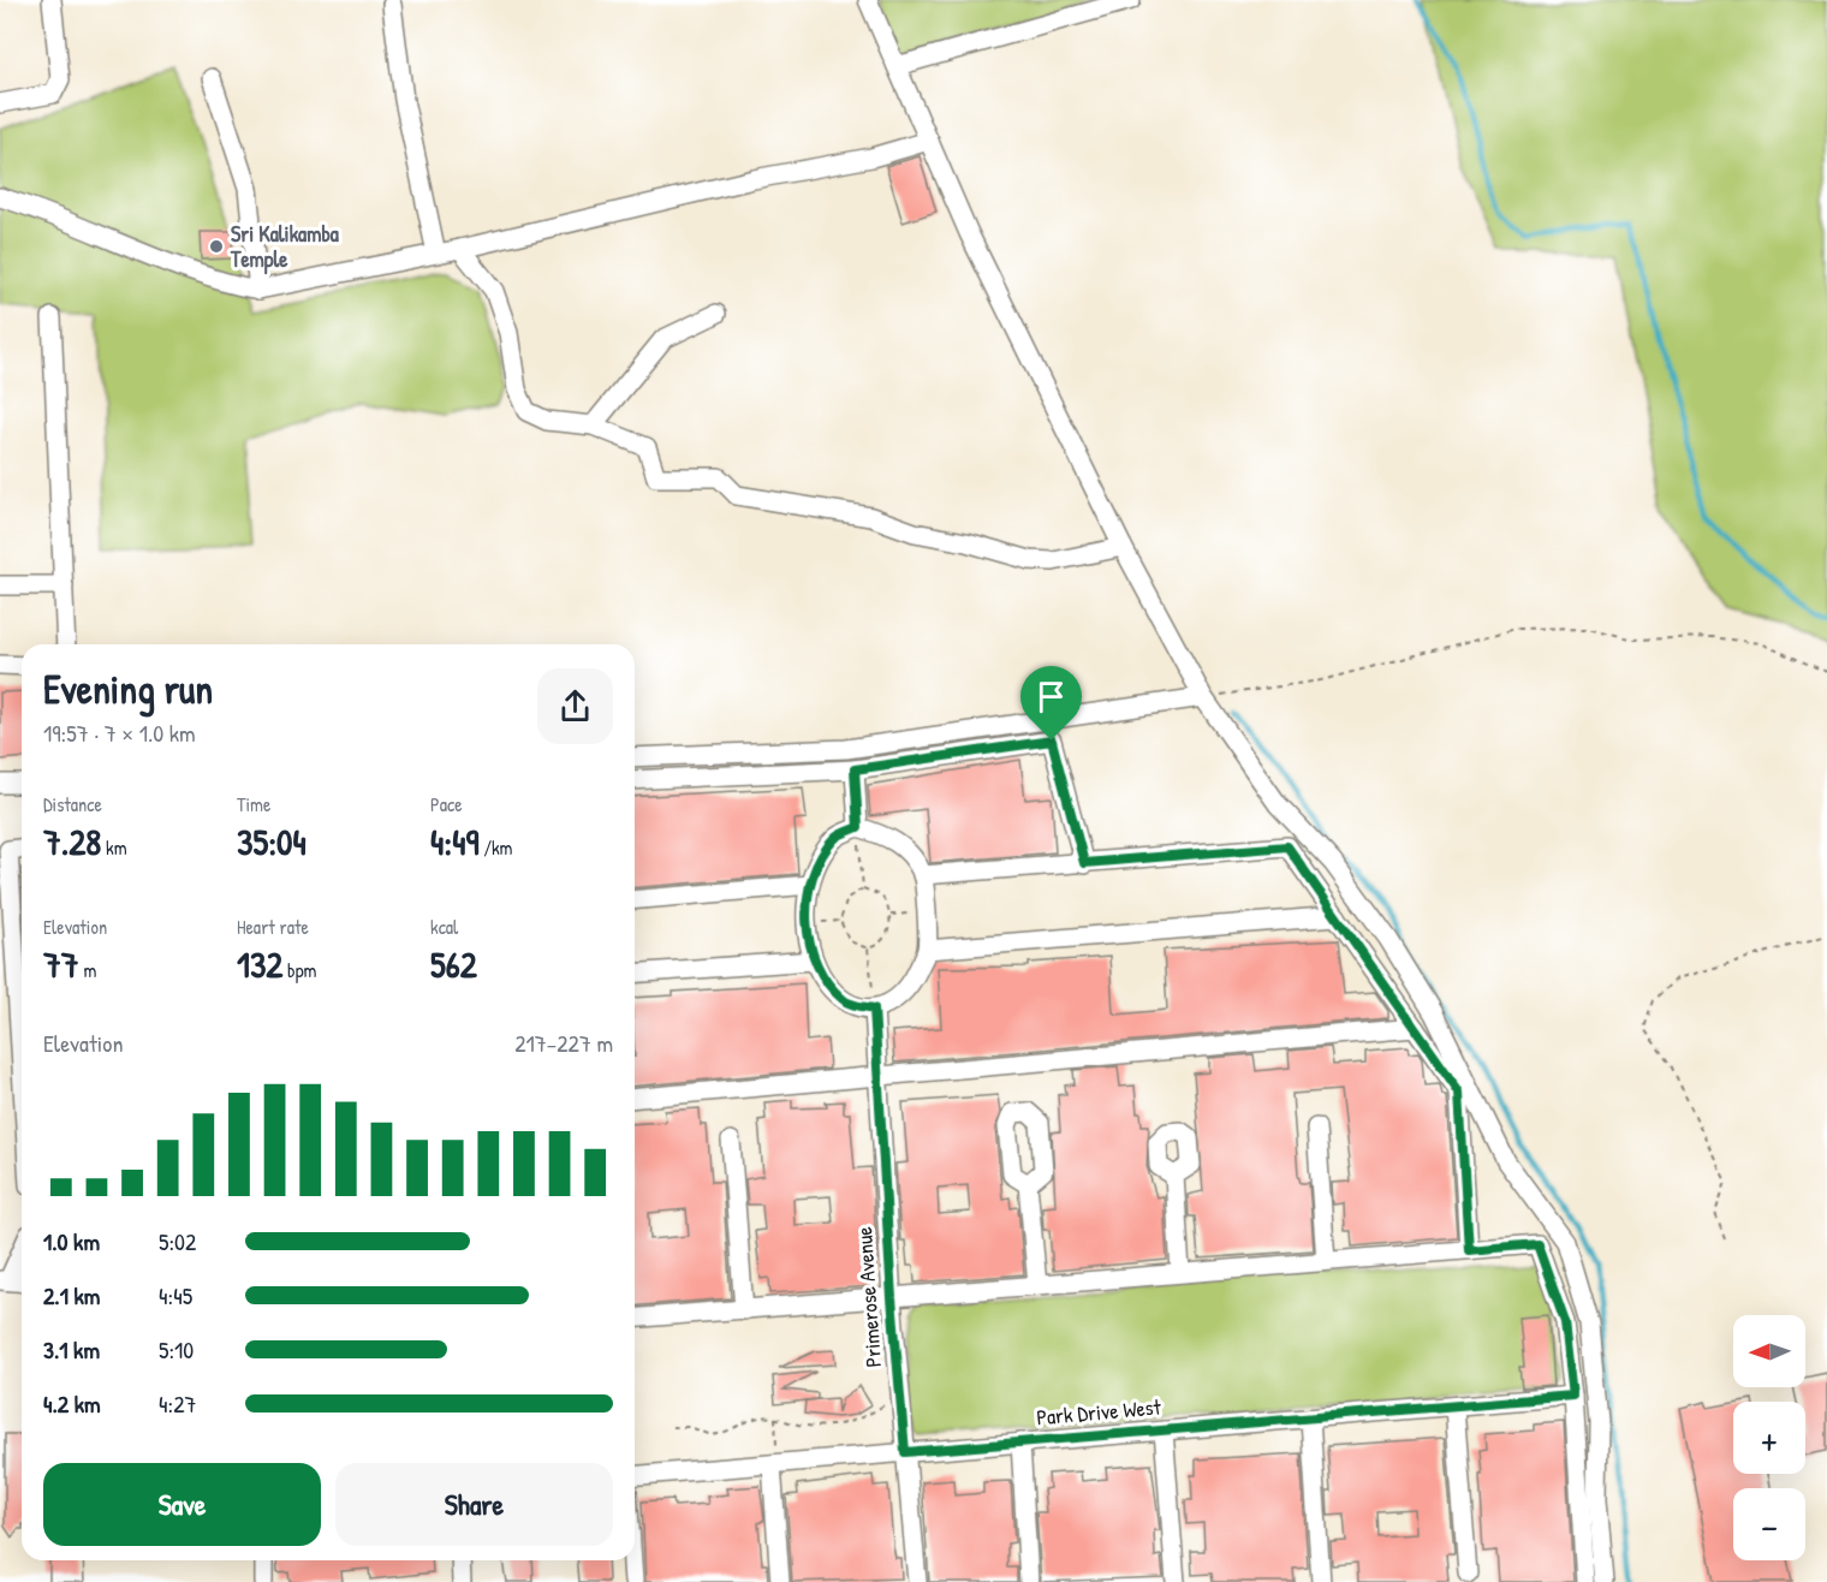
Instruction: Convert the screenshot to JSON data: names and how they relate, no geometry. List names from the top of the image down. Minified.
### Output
{"streets":{"street":["Primerose Avenue","Park Drive West"]},"crossings":[["Primerose Avenue","Park Drive West"]],"places":["Sri Kalikamba Temple"],"north":"left","page":{"heading":["Evening run","19:57 · 7 × 1.0 km"],"stats":[["Distance","7.28 km"],["Time","35:04"],["Pace","4:49 /km"],["Elevation","77 m"],["Heart rate","132 bpm"],["kcal","562"]],"chart":["Elevation","217–227 m"],"list":[{"name":"1.0 km","note":"5:02"},{"name":"2.1 km","note":"4:45"},{"name":"3.1 km","note":"5:10"},{"name":"4.2 km","note":"4:27"}],"map_buttons":["+","−"],"buttons":["Save","Share"]}}
